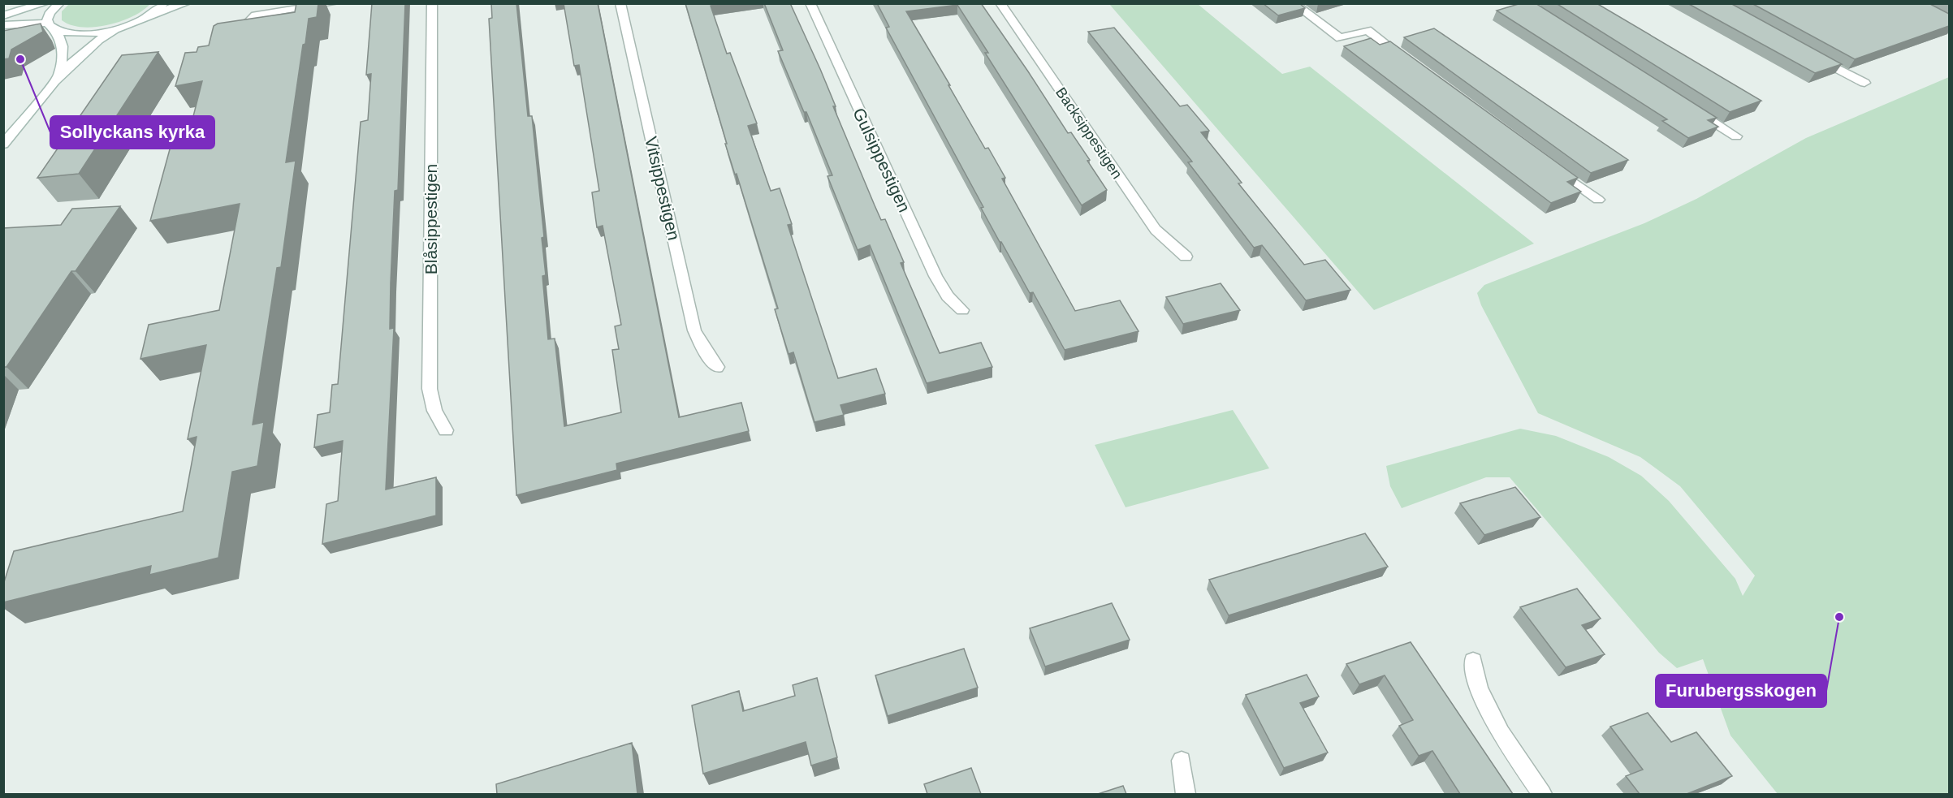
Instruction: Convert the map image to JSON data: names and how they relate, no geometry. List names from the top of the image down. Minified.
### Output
{"streets":{"street":["Backsippestigen","Gulsippestigen","Vitsippestigen","Blåsippestigen"]},"places":["Sollyckans kyrka","Furubergsskogen"]}
